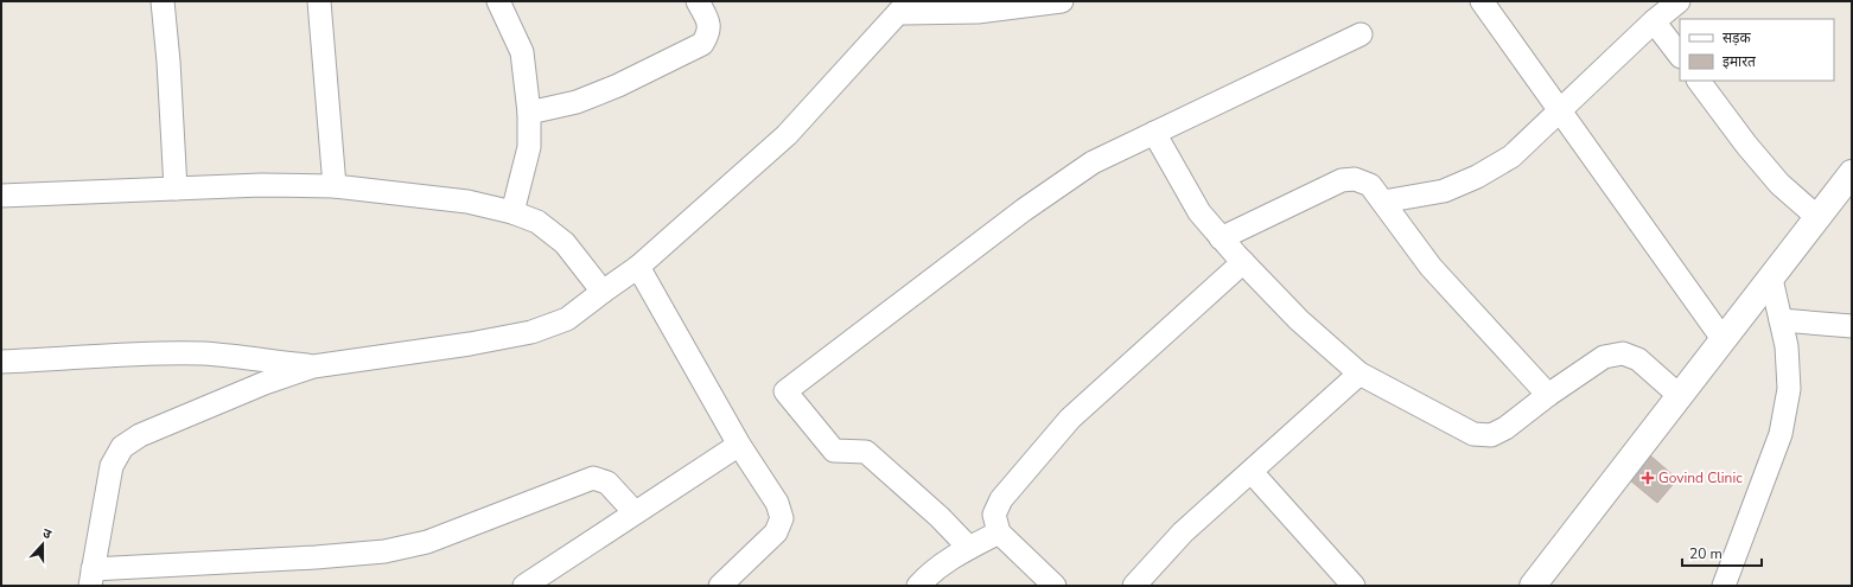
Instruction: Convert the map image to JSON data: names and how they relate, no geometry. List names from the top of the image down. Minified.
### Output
{"places":{"health":["Govind Clinic"]},"legend":["सड़क","इमारत"],"scale_bar":"20 m","north":"top"}
